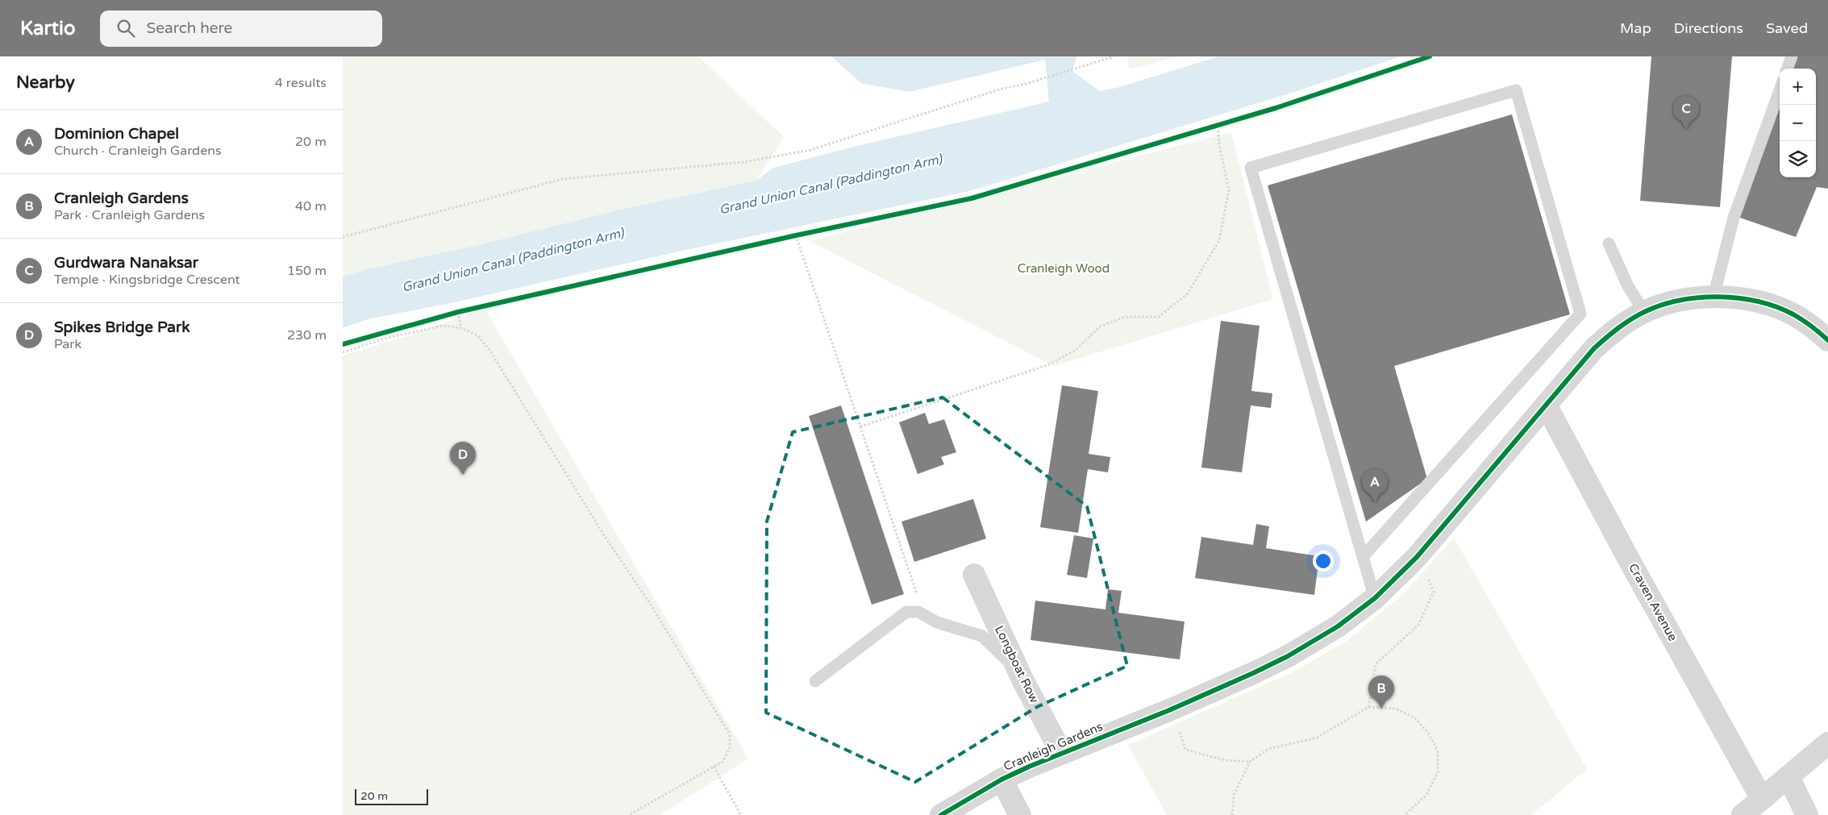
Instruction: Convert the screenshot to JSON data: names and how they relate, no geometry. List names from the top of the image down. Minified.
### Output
{"streets":{"street":["Craven Avenue","Longboat Row","Cranleigh Gardens"]},"crossings":[["Craven Avenue","Cranleigh Gardens"],["Longboat Row","Cranleigh Gardens"]],"water":["Grand Union Canal (Paddington Arm)"],"parks":["Cranleigh Wood"],"scale_bar":"20 m","page":{"header":"Kartio","search":"Search here","nav":["Map","Directions","Saved"],"heading":["Nearby","4 results"],"map_buttons":["+","−"],"pins":["C","D","A","B"],"list":[{"mark":"A","name":"Dominion Chapel","note":"Church · Cranleigh Gardens","value":"20 m"},{"mark":"B","name":"Cranleigh Gardens","note":"Park · Cranleigh Gardens","value":"40 m"},{"mark":"C","name":"Gurdwara Nanaksar","note":"Temple · Kingsbridge Crescent","value":"150 m"},{"mark":"D","name":"Spikes Bridge Park","note":"Park","value":"230 m"}],"scale":"20 m"}}
